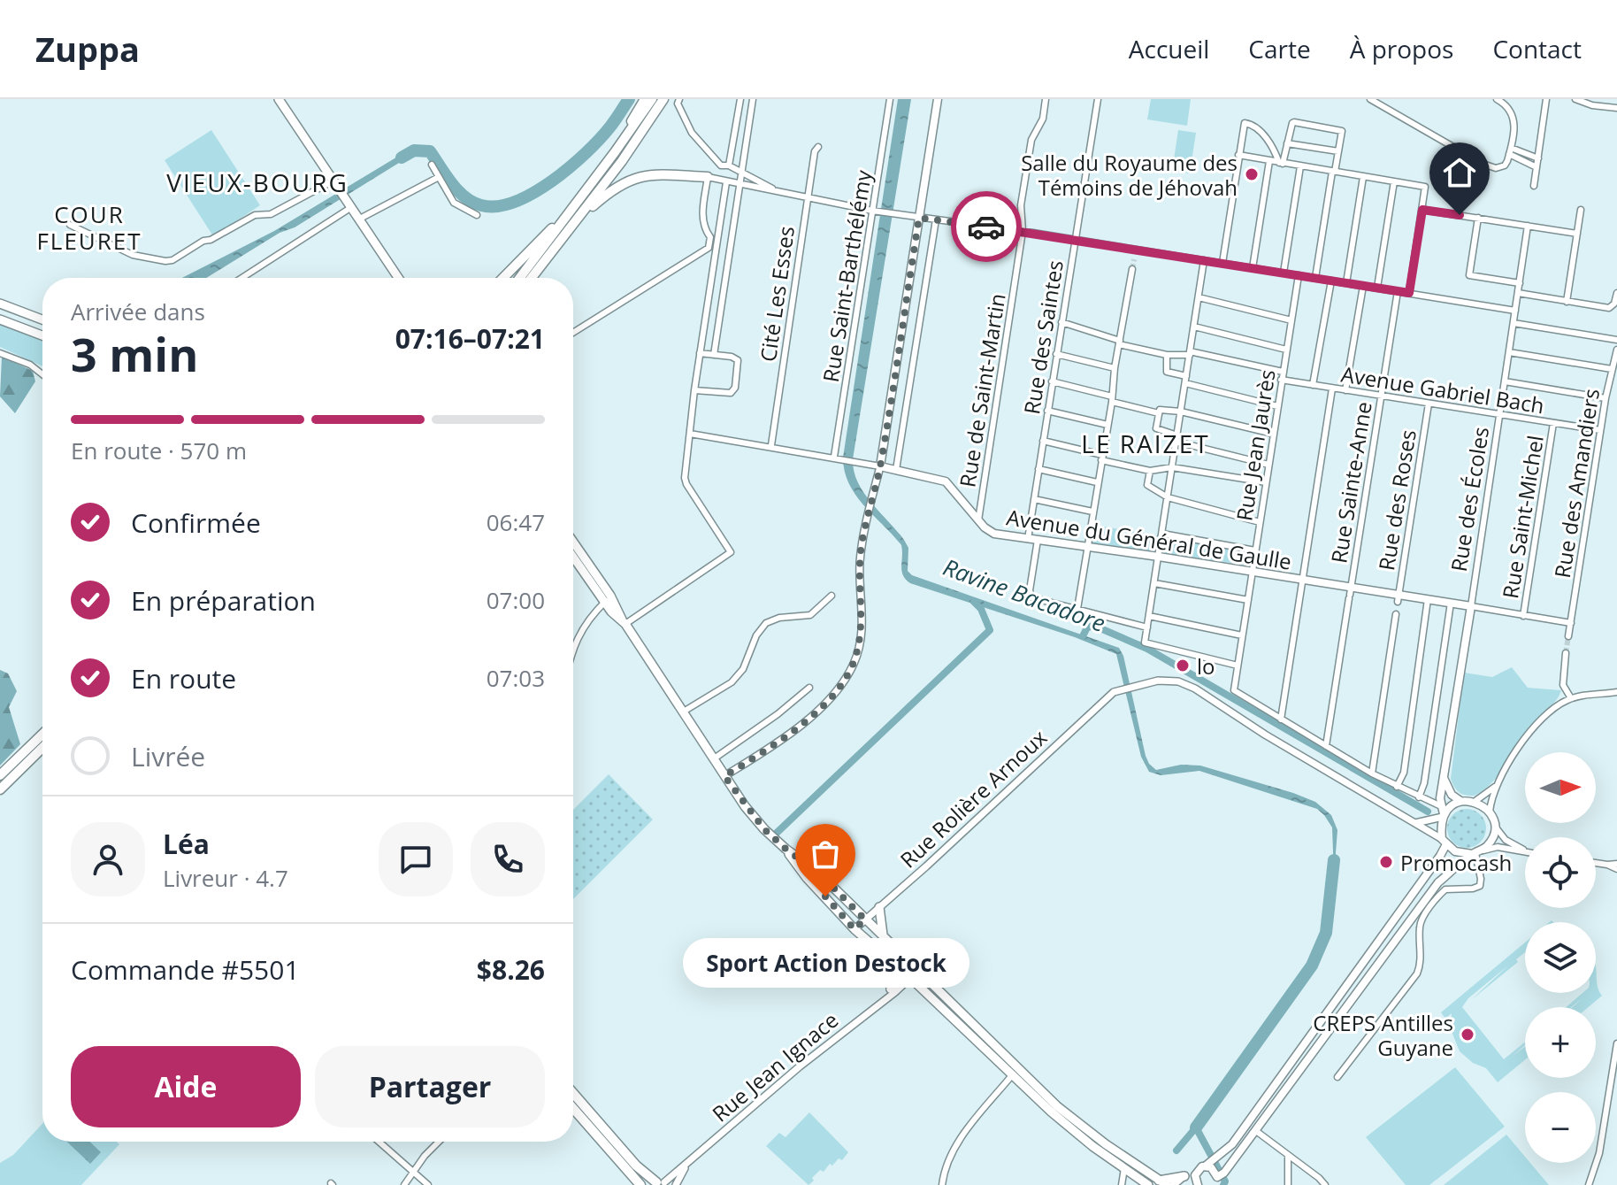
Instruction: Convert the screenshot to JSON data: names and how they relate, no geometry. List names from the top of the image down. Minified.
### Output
{"streets":{"main road":["Rue des Écoles","Avenue du Général de Gaulle"],"street":["Rue Saint-Barthélémy","Cité Les Esses","Rue des Saintes","Avenue Gabriel Bach","Rue de Saint-Martin","Rue Jean Jaurès","Rue Sainte-Anne","Rue des Amandiers","Rue des Roses","Rue Saint-Michel","Rue Rolière Arnoux","Rue Jean Ignace"]},"crossings":[["Rue Saint-Barthélémy","Avenue du Général de Gaulle"],["Cité Les Esses","Avenue du Général de Gaulle"],["Rue des Saintes","Avenue du Général de Gaulle"],["Avenue Gabriel Bach","Rue Jean Jaurès"],["Avenue Gabriel Bach","Rue Sainte-Anne"],["Avenue Gabriel Bach","Rue des Amandiers"],["Avenue Gabriel Bach","Rue des Écoles"],["Avenue Gabriel Bach","Rue des Roses"],["Avenue Gabriel Bach","Rue Saint-Michel"],["Rue de Saint-Martin","Avenue du Général de Gaulle"],["Rue Jean Jaurès","Avenue du Général de Gaulle"],["Rue Sainte-Anne","Avenue du Général de Gaulle"],["Rue des Amandiers","Avenue du Général de Gaulle"],["Rue des Écoles","Avenue du Général de Gaulle"],["Rue des Roses","Avenue du Général de Gaulle"],["Rue Saint-Michel","Avenue du Général de Gaulle"]],"districts":["VIEUX-BOURG","COUR FLEURET","LE RAIZET"],"water":["Ravine Bacadore"],"places":["Salle du Royaume des Témoins de Jéhovah","lo","Promocash","Sport Action Destock","CREPS Antilles Guyane"],"north":"right","page":{"header":"Zuppa","nav":["Accueil","Carte","À propos","Contact"],"heading":["3 min","Arrivée dans","07:16–07:21"],"panel":["Léa","Livreur · 4.7","Commande #5501","$8.26"],"bar":"En route · 570 m","list":[["Confirmée","06:47"],["En préparation","07:00"],["En route","07:03"],"Livrée"],"map_buttons":["+","−"],"bubble":"Sport Action Destock","buttons":["Aide","Partager"]}}
